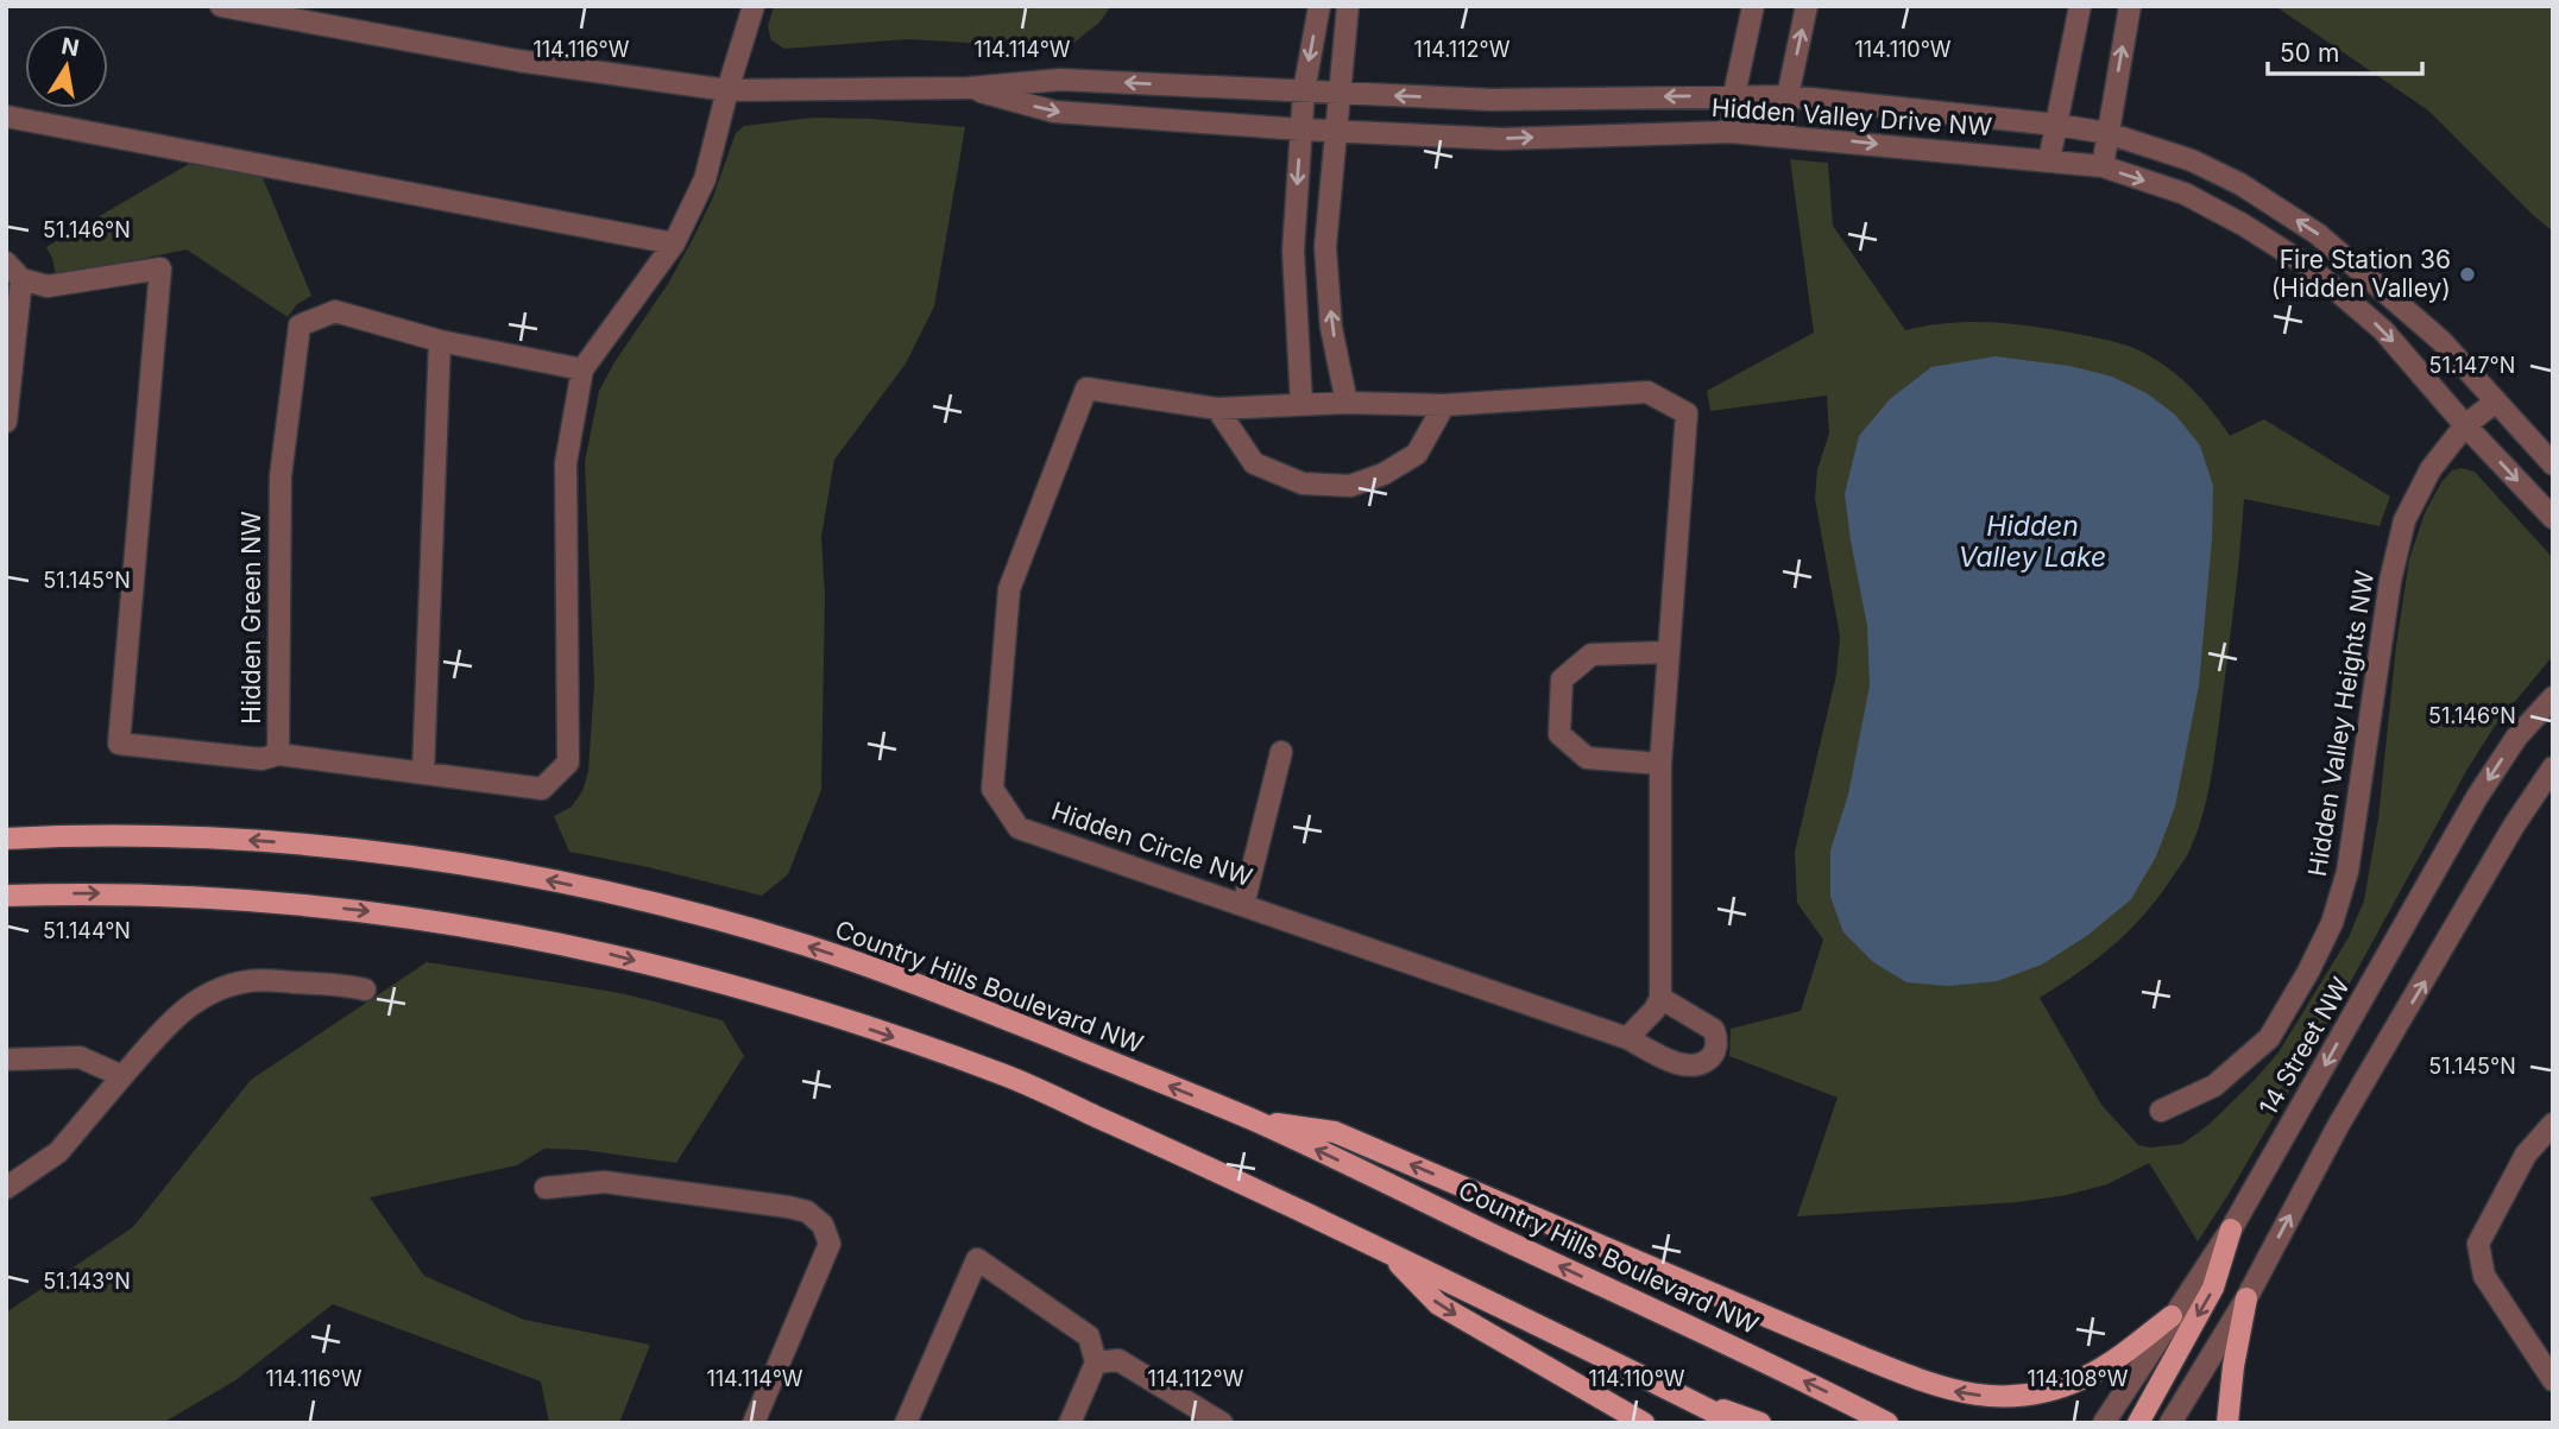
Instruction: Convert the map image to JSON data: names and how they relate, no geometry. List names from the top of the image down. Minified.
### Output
{"streets":{"main road":["Country Hills Boulevard NW"],"street":["Hidden Valley Drive NW","Hidden Green NW","Hidden Valley Heights NW","Hidden Circle NW","14 Street NW"]},"crossings":[["Hidden Valley Drive NW","Hidden Green NW"],["Hidden Valley Drive NW","Hidden Valley Heights NW"]],"water":["Hidden Valley Lake"],"places":["Fire Station 36 (Hidden Valley)"],"scale_bar":"50 m","north":"top","coordinates":["114.116°W","114.114°W","114.112°W","114.110°W","51.146°N","51.147°N","51.145°N","51.144°N","51.143°N","114.108°W"]}
